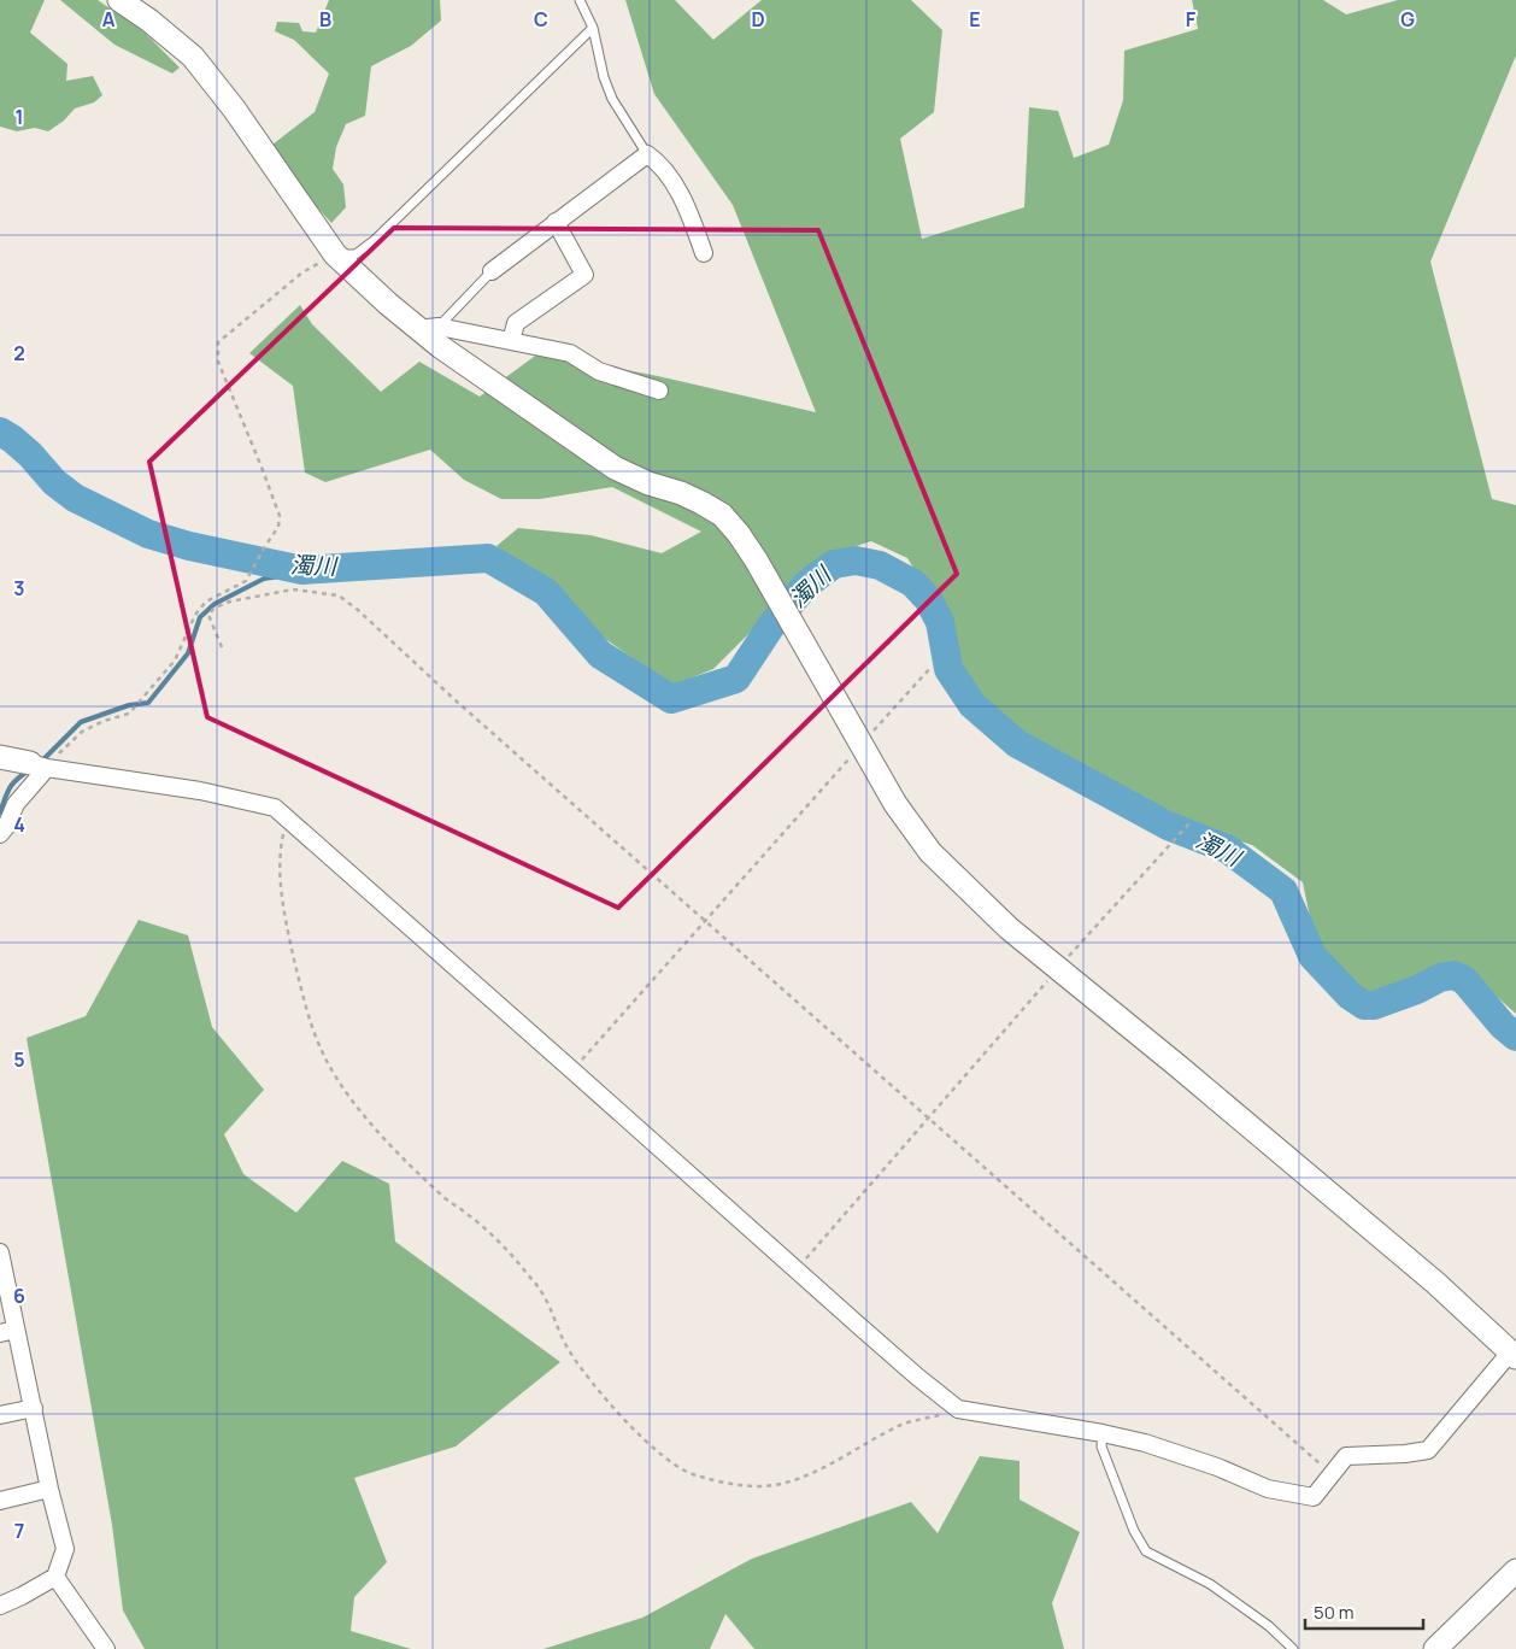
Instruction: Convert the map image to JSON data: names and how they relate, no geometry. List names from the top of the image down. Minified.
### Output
{"water":["濁川"],"scale_bar":"50 m","grid":{"columns":["A","B","C","D","E","F","G"],"rows":["1","2","3","4","5","6","7"]}}
